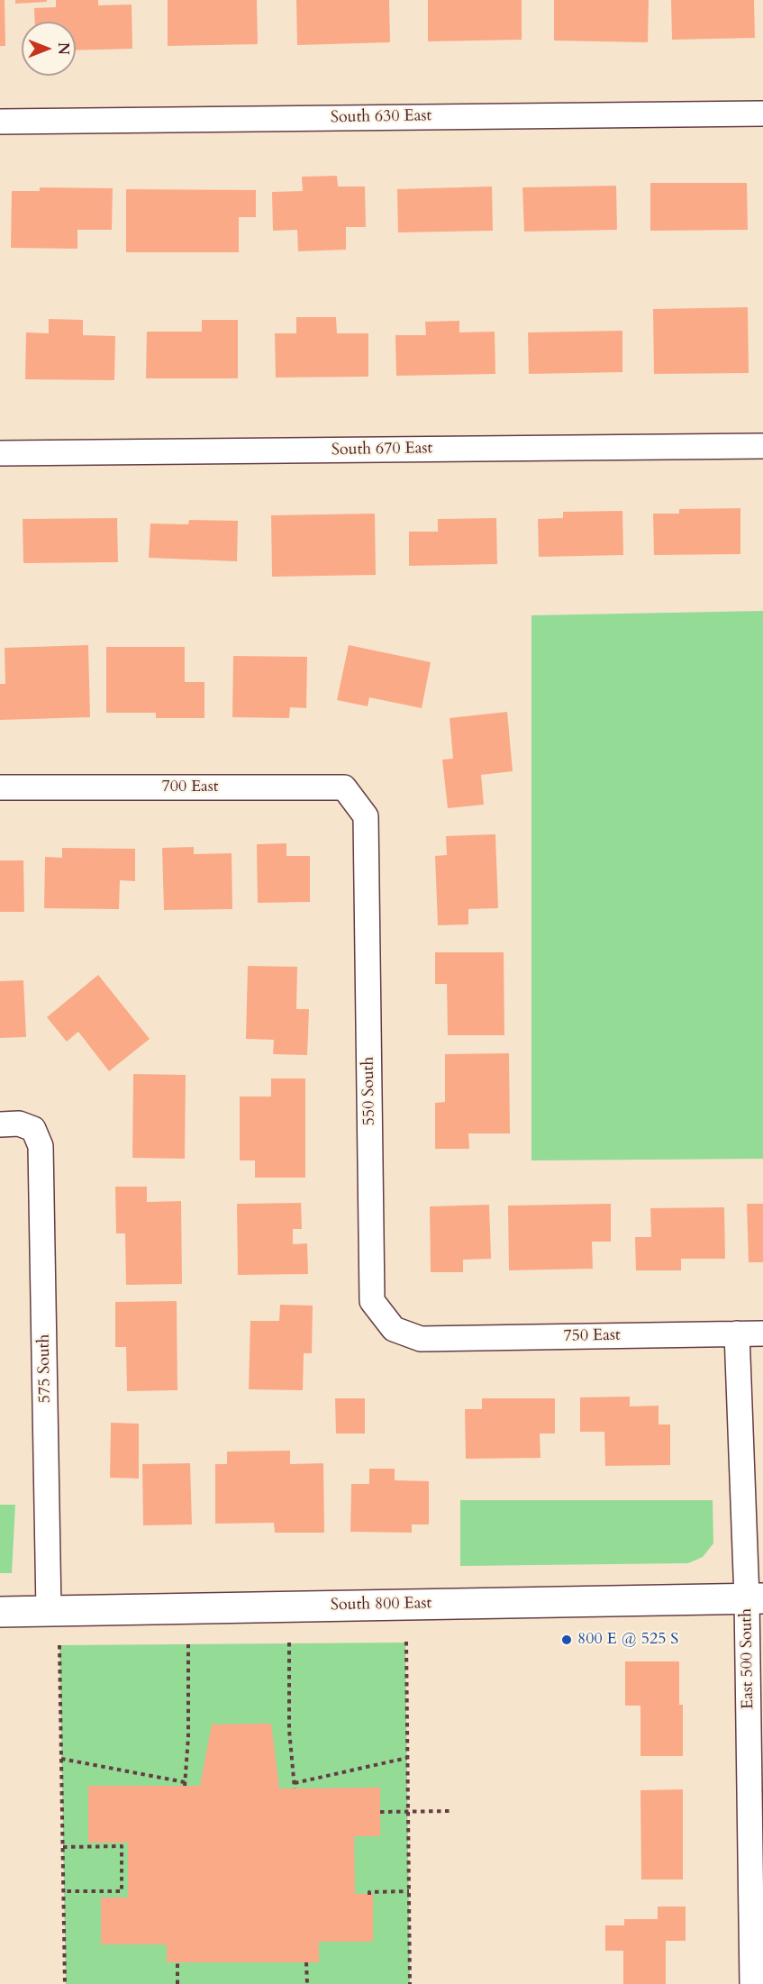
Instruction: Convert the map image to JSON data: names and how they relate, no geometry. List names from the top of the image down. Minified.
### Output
{"streets":{"main road":["South 800 East"],"street":["South 630 East","South 670 East","700 East","550 South","750 East","575 South","East 500 South"]},"crossings":[["700 East","550 South"],["550 South","750 East"],["750 East","East 500 South"],["575 South","South 800 East"],["South 800 East","East 500 South"]],"places":["800 E @ 525 S"],"north":"right"}
